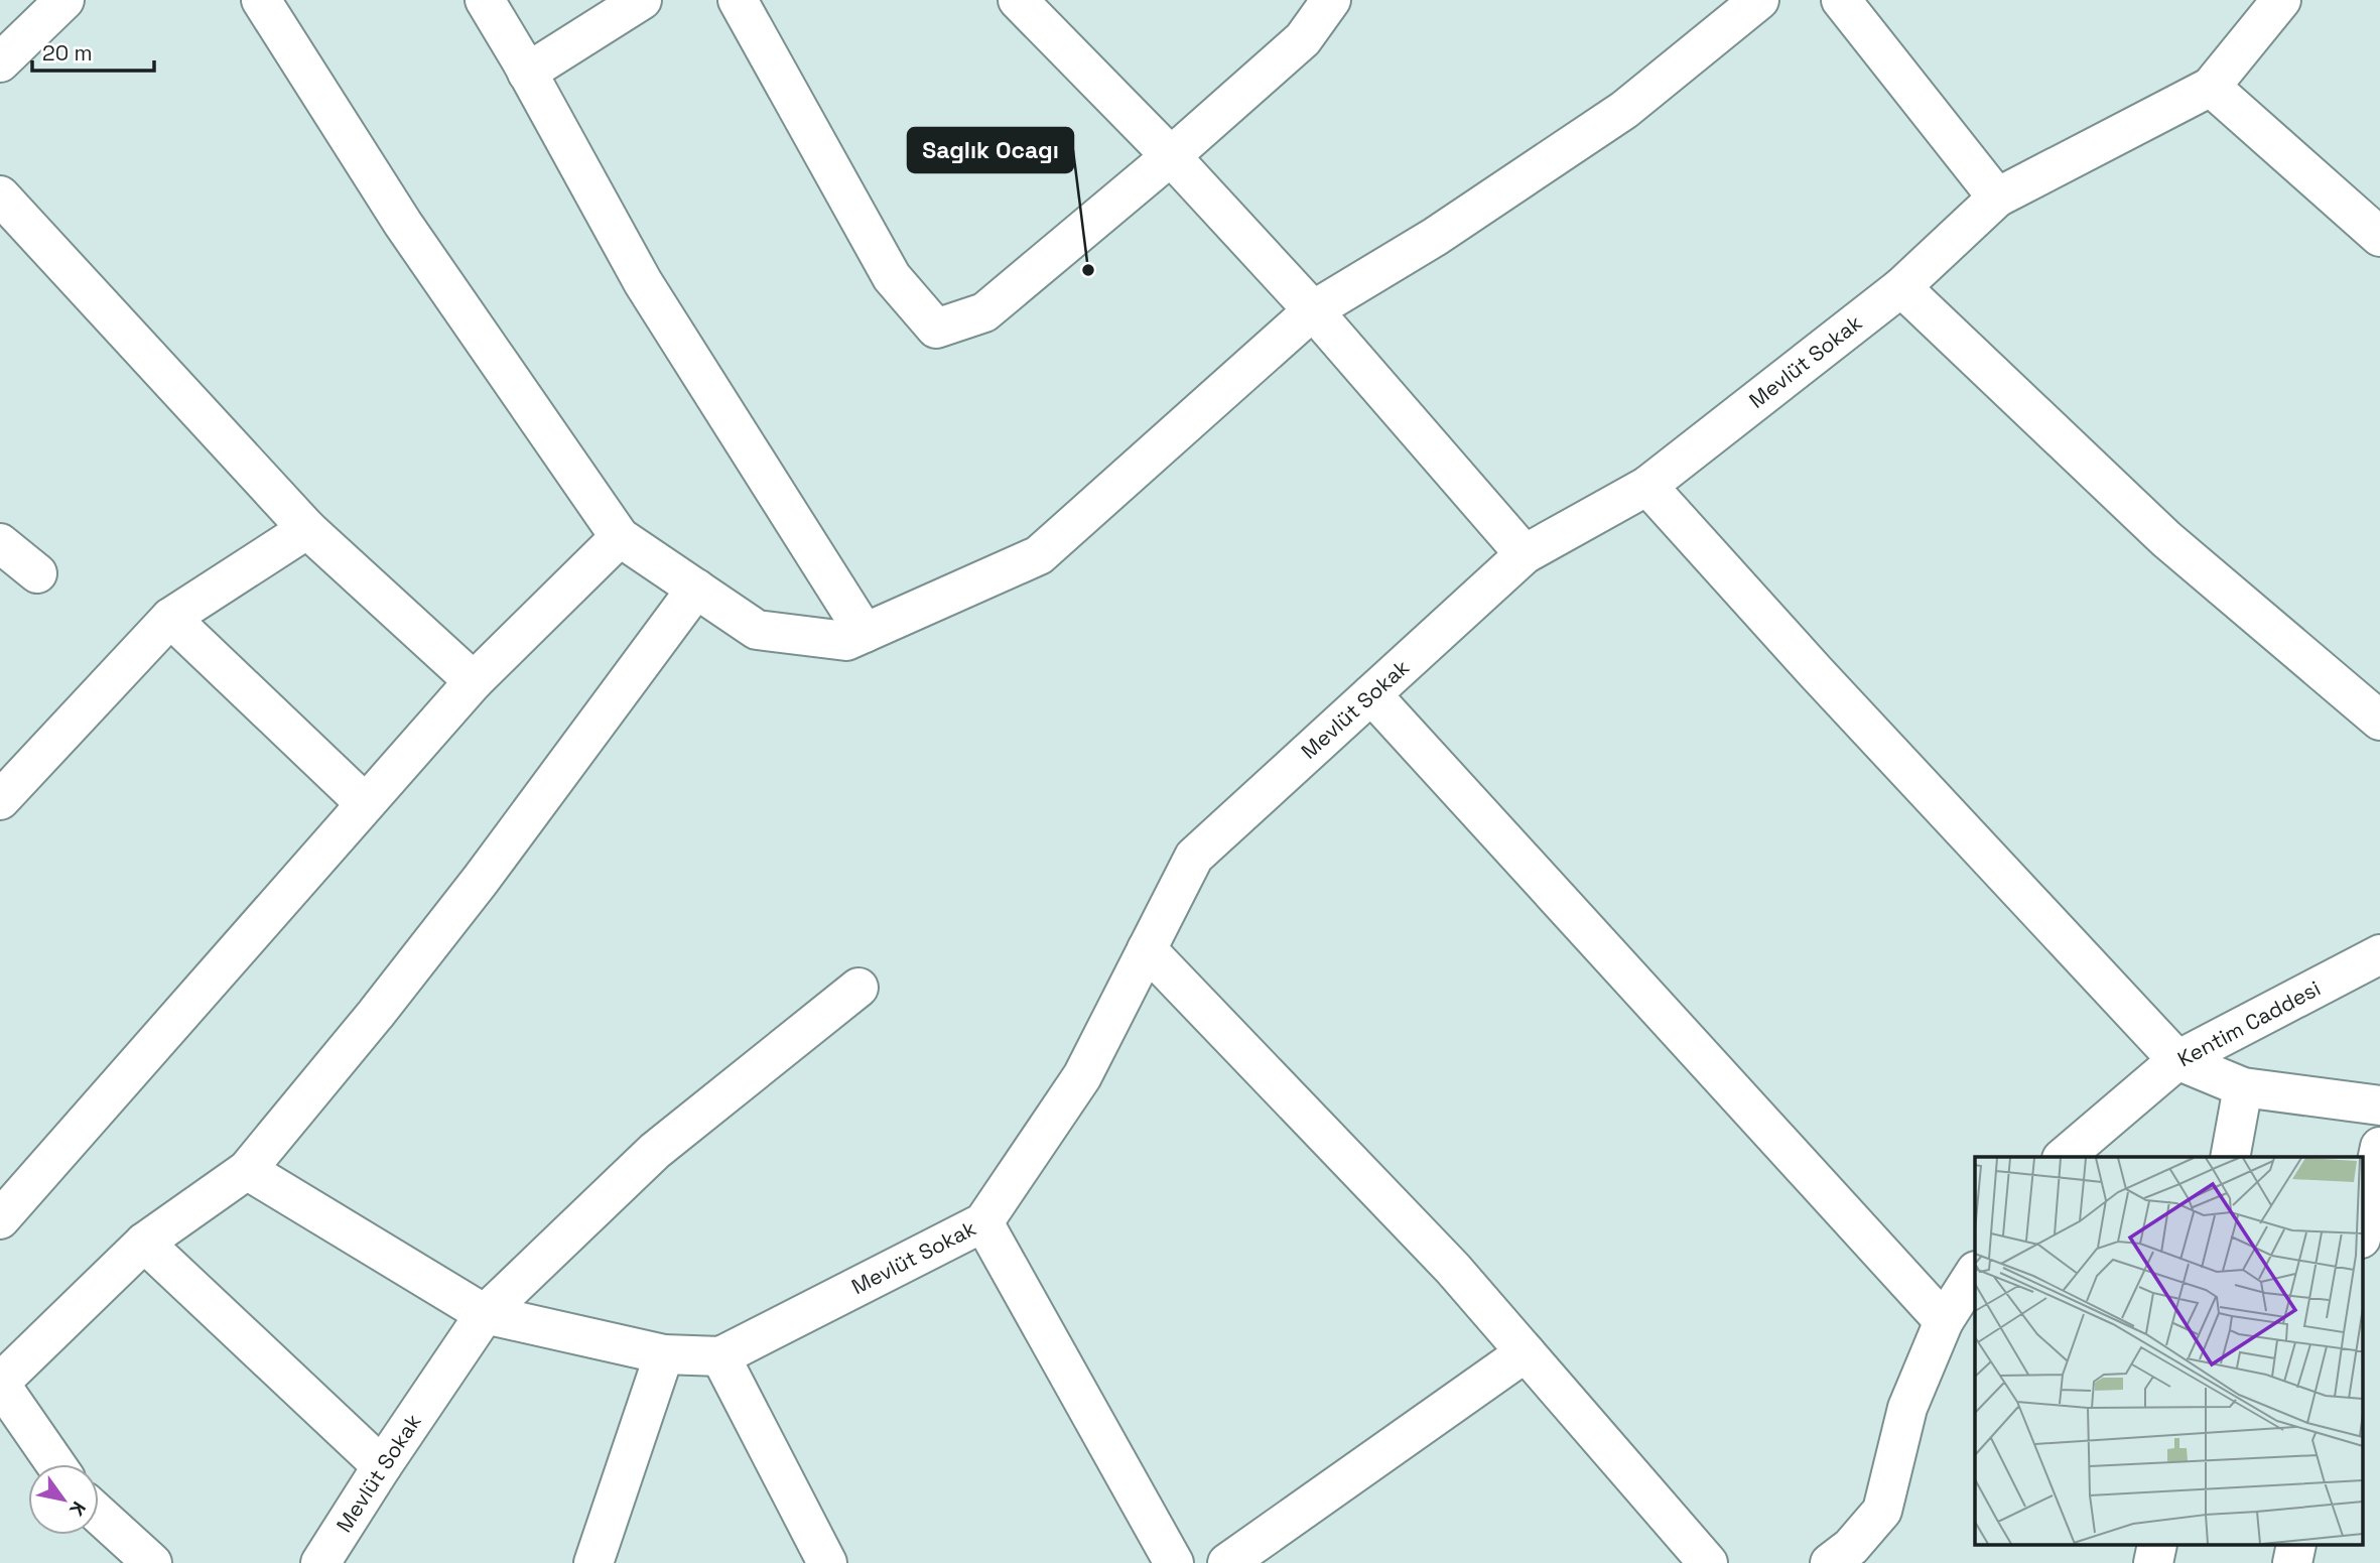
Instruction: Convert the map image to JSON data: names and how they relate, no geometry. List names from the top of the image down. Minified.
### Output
{"streets":{"street":["Mevlüt Sokak","Kentim Caddesi"]},"places":["Saglık Ocagı"],"scale_bar":"20 m","north":"bottom right"}
